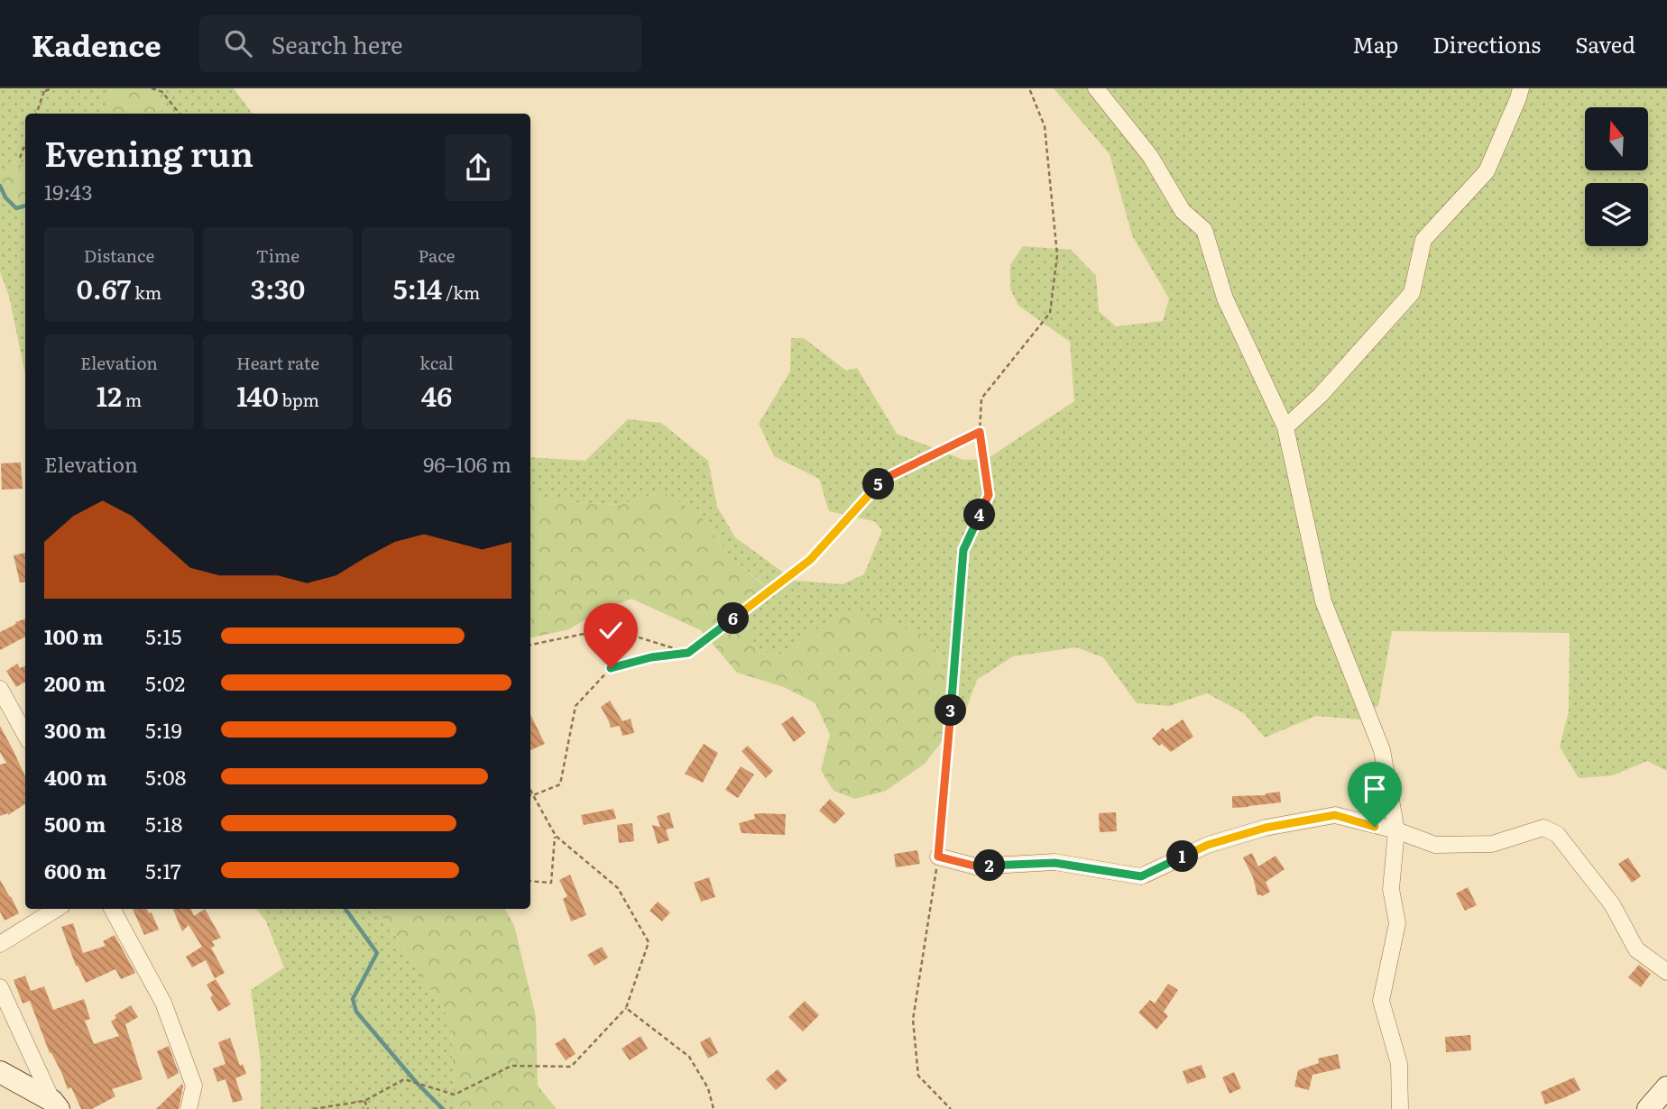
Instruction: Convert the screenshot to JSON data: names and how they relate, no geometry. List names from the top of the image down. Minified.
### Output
{"north":"top","page":{"header":"Kadence","search":"Search here","nav":["Map","Directions","Saved"],"heading":["Evening run","19:43"],"stats":[["Distance","0.67 km"],["Time","3:30"],["Pace","5:14 /km"],["Elevation","12 m"],["Heart rate","140 bpm"],["kcal","46"]],"chart":["Elevation","96–106 m"],"pins":["5","4","6","3","1","2"],"list":[{"name":"100 m","note":"5:15"},{"name":"200 m","note":"5:02"},{"name":"300 m","note":"5:19"},{"name":"400 m","note":"5:08"},{"name":"500 m","note":"5:18"},{"name":"600 m","note":"5:17"}]}}
